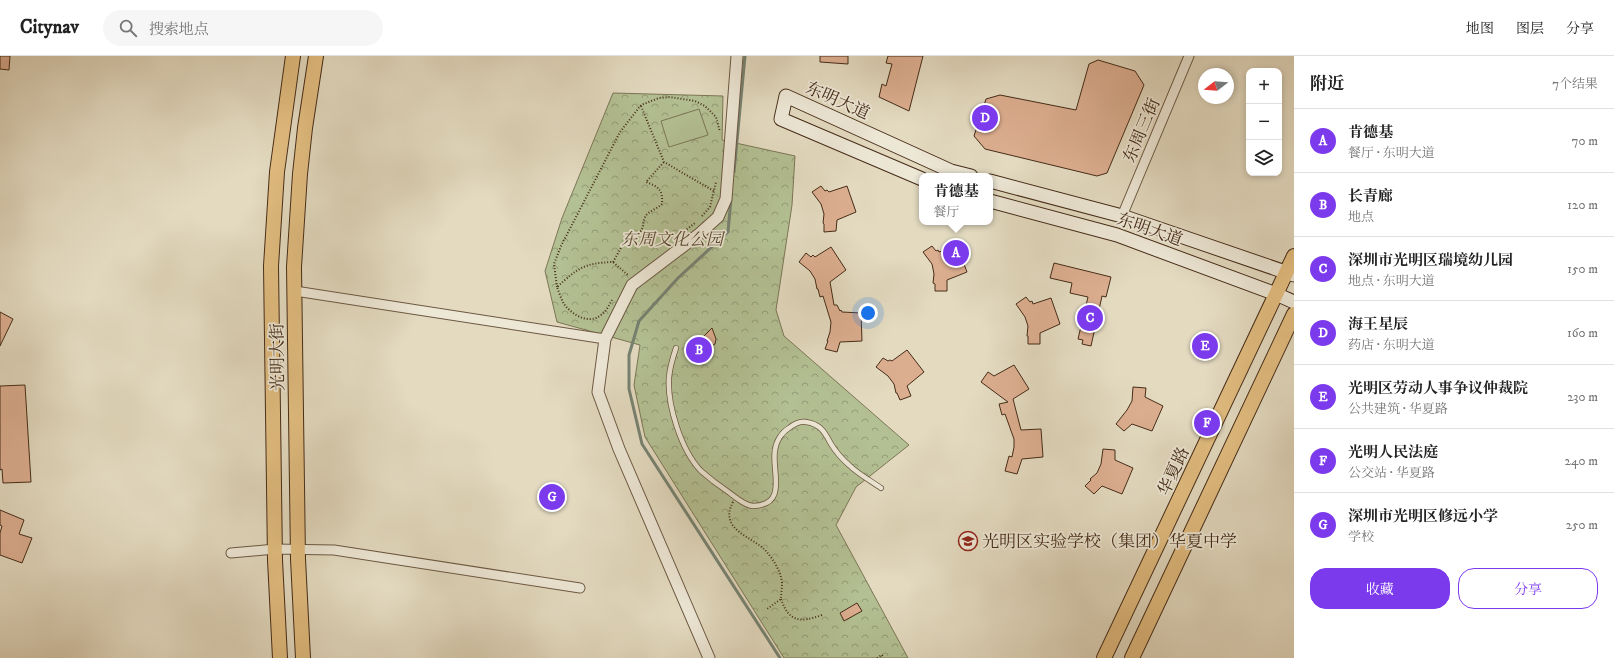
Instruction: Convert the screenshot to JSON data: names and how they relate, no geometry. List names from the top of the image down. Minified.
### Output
{"streets":{"main road":["东明大道","光明大街","华夏路"],"street":["东周三街"]},"crossings":[["东明大道","东周三街"],["东明大道","华夏路"]],"parks":["东周文化公园"],"places":{"school or university":["光明区实验学校（集团）华夏中学"]},"north":"left","page":{"header":"Citynav","search":"搜索地点","nav":["地图","图层","分享"],"heading":["附近","7个结果"],"map_buttons":["+","−"],"pins":["D","A","C","E","B","F","G"],"list":[{"mark":"A","name":"肯德基","note":"餐厅 · 东明大道","value":"70 m"},{"mark":"B","name":"长青廊","note":"地点","value":"120 m"},{"mark":"C","name":"深圳市光明区瑞境幼儿园","note":"地点 · 东明大道","value":"150 m"},{"mark":"D","name":"海王星辰","note":"药店 · 东明大道","value":"160 m"},{"mark":"E","name":"光明区劳动人事争议仲裁院","note":"公共建筑 · 华夏路","value":"230 m"},{"mark":"F","name":"光明人民法庭","note":"公交站 · 华夏路","value":"240 m"},{"mark":"G","name":"深圳市光明区修远小学","note":"学校","value":"250 m"}],"popup":["肯德基","餐厅"],"buttons":["收藏","分享"]}}
